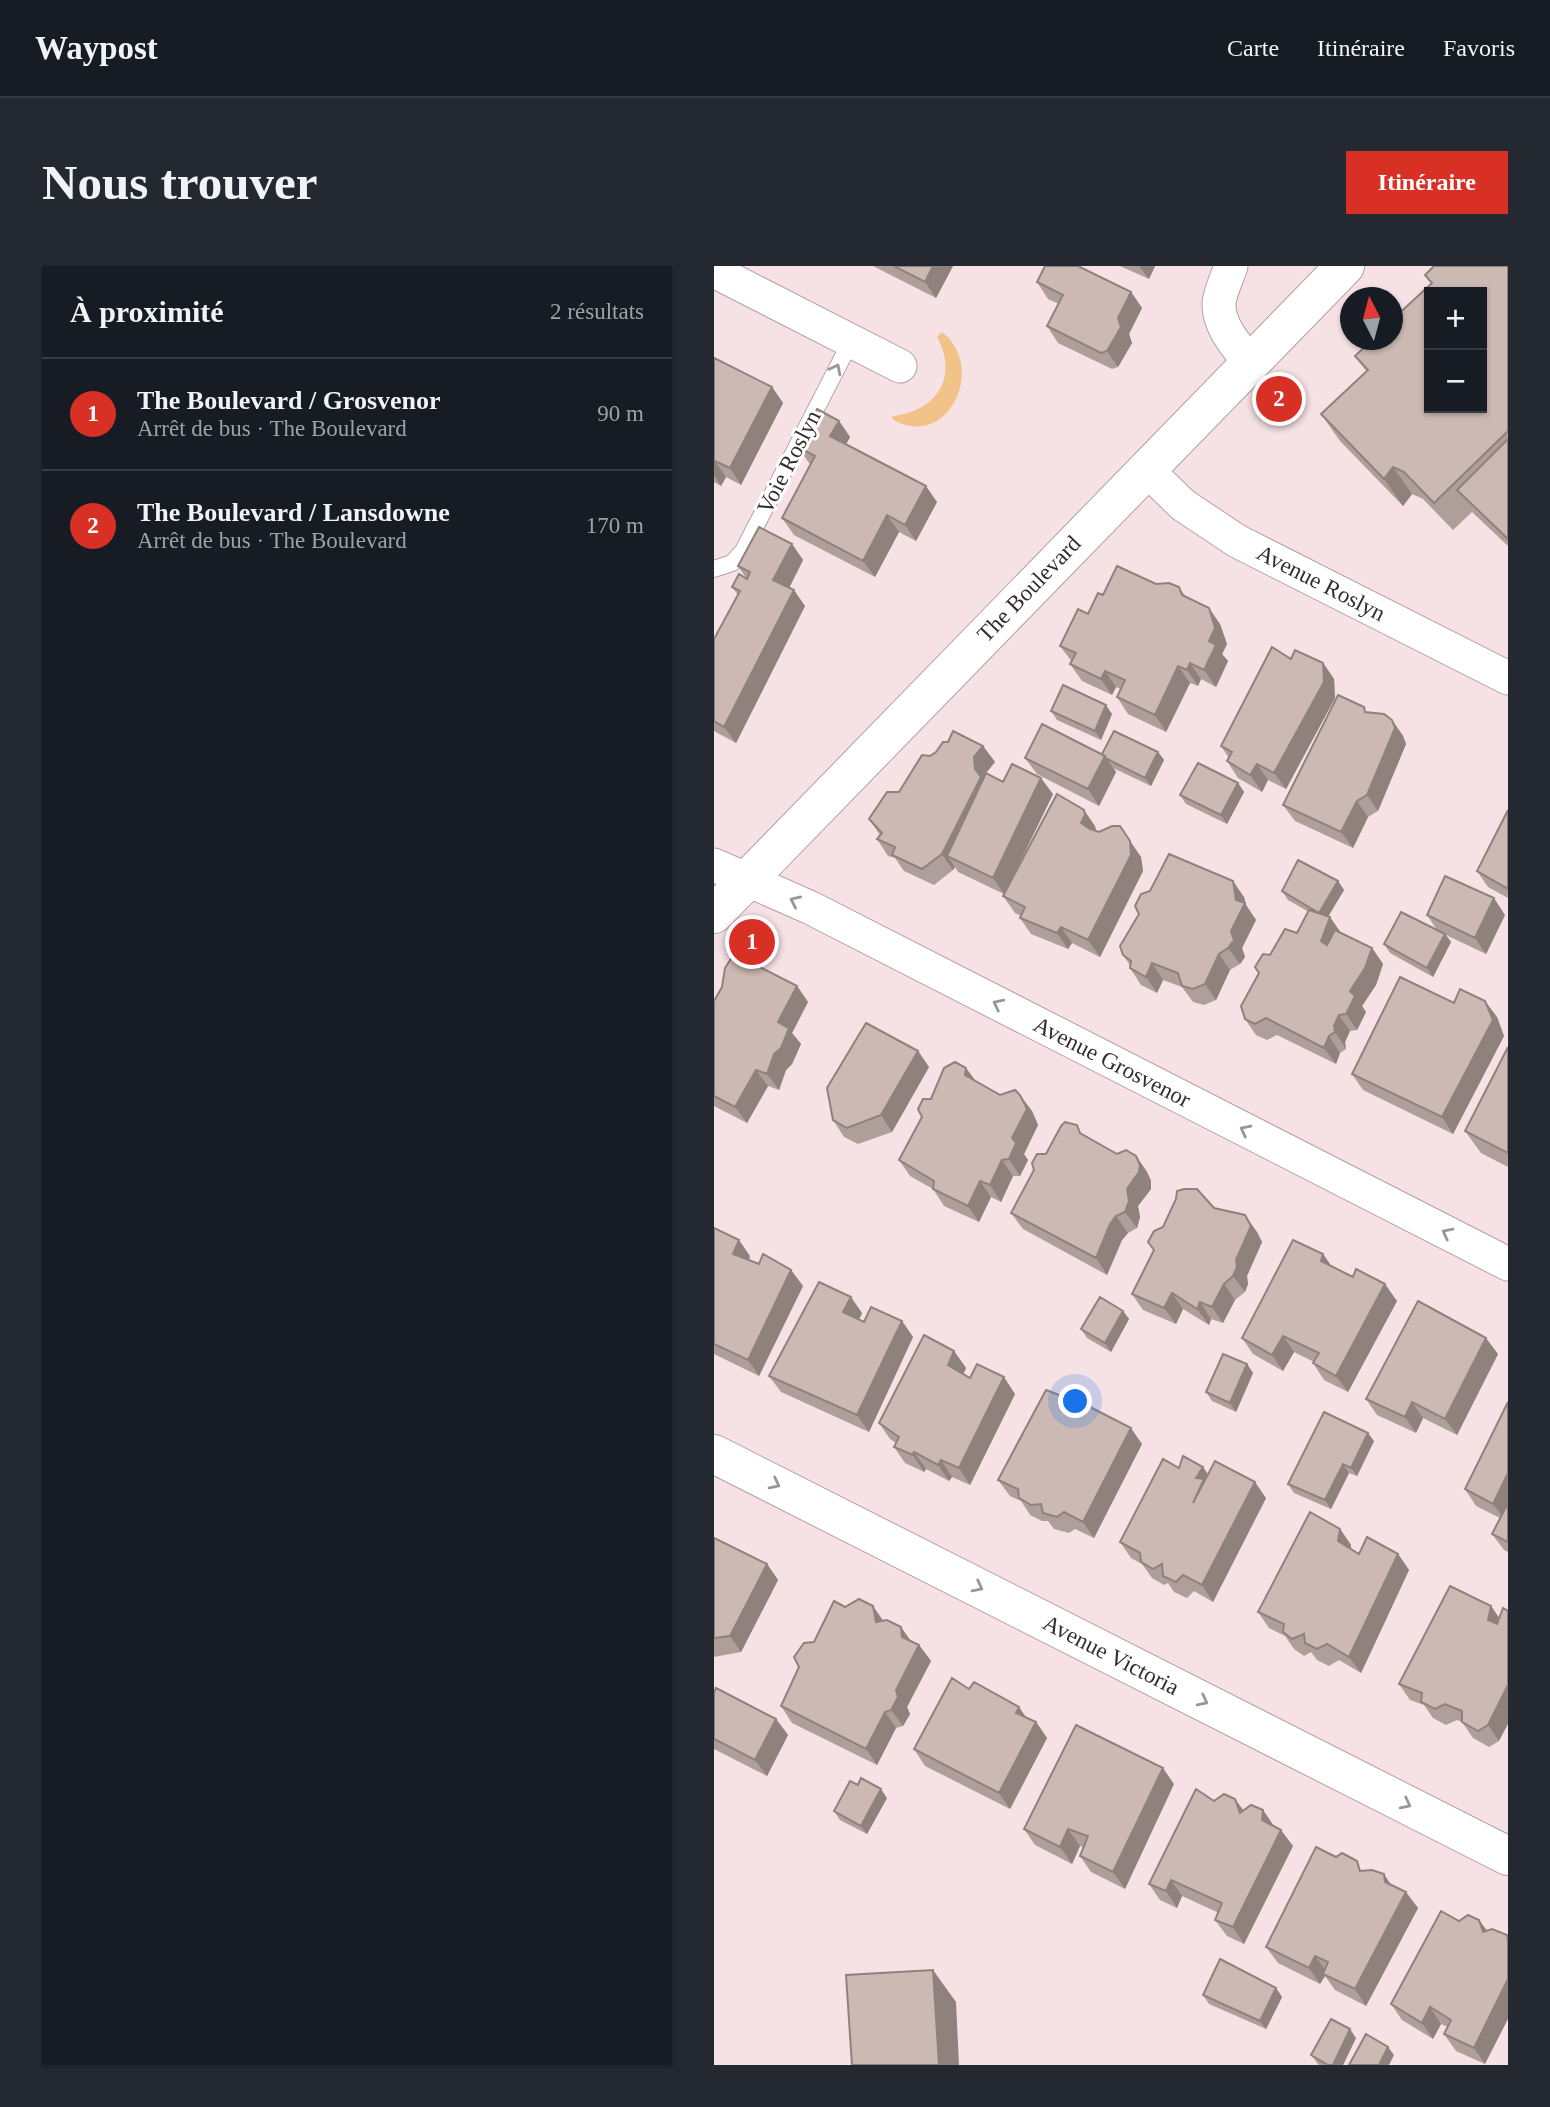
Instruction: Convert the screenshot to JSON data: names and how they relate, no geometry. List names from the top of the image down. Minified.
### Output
{"streets":{"main road":["The Boulevard","Avenue Victoria"],"street":["Avenue Roslyn","Avenue Grosvenor"],"lane":["Voie Roslyn"]},"crossings":[["Avenue Roslyn","The Boulevard"],["The Boulevard","Avenue Grosvenor"]],"one_way":["Voie Roslyn","Avenue Grosvenor","Avenue Victoria"],"north":"top","page":{"header":"Waypost","nav":["Carte","Itinéraire","Favoris"],"buttons":"Itinéraire","title":"Nous trouver","heading":["À proximité","2 résultats"],"map_buttons":["+","−"],"list":[{"mark":"1","name":"The Boulevard / Grosvenor","note":"Arrêt de bus · The Boulevard","value":"90 m"},{"mark":"2","name":"The Boulevard / Lansdowne","note":"Arrêt de bus · The Boulevard","value":"170 m"}],"pins":["2","1"]}}
